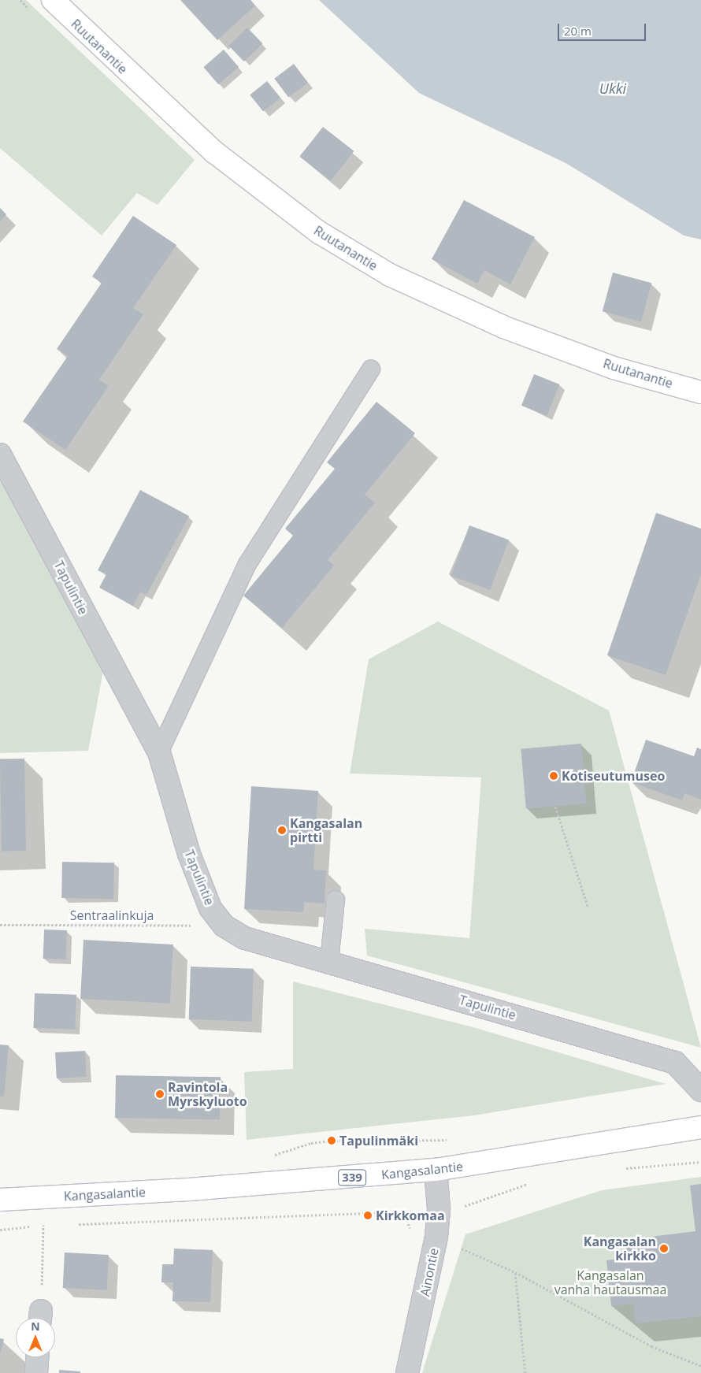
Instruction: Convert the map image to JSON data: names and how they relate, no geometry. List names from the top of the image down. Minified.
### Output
{"streets":{"main road":["Ruutanantie","Kangasalantie","339"],"street":["Tapulintie","Ainontie"],"path":["Sentraalinkuja"]},"crossings":[["Tapulintie","Sentraalinkuja"],["Kangasalantie","Ainontie"]],"water":["Ukki"],"parks":["Kangasalan vanha hautausmaa"],"places":["Kotiseutumuseo","Kangasalan pirtti","Ravintola Myrskyluoto","Tapulinmäki","Kirkkomaa","Kangasalan kirkko"],"scale_bar":"20 m","north":"top"}
